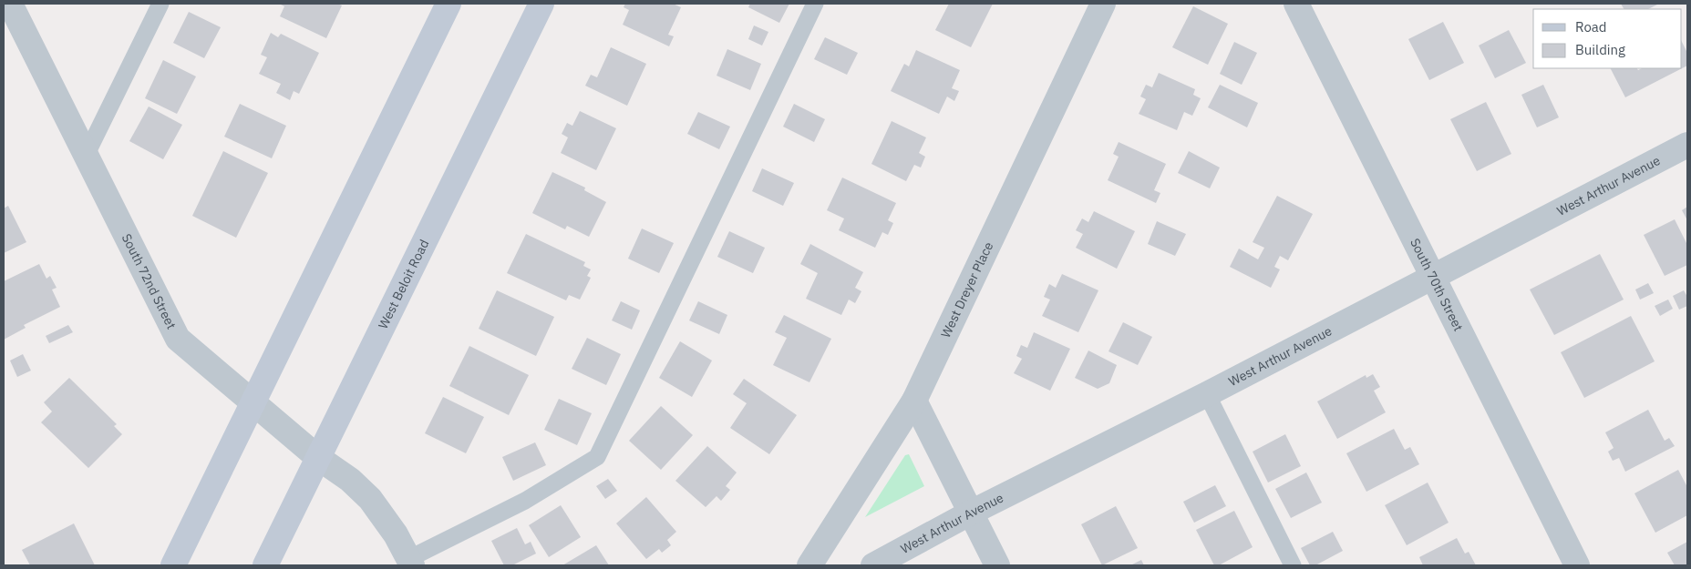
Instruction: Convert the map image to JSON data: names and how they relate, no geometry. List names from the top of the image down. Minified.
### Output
{"streets":{"main road":["West Beloit Road"],"street":["West Arthur Avenue","South 72nd Street","South 70th Street","West Dreyer Place"]},"crossings":[["West Arthur Avenue","South 70th Street"],["South 72nd Street","West Beloit Road"]],"legend":["Road","Building"]}
